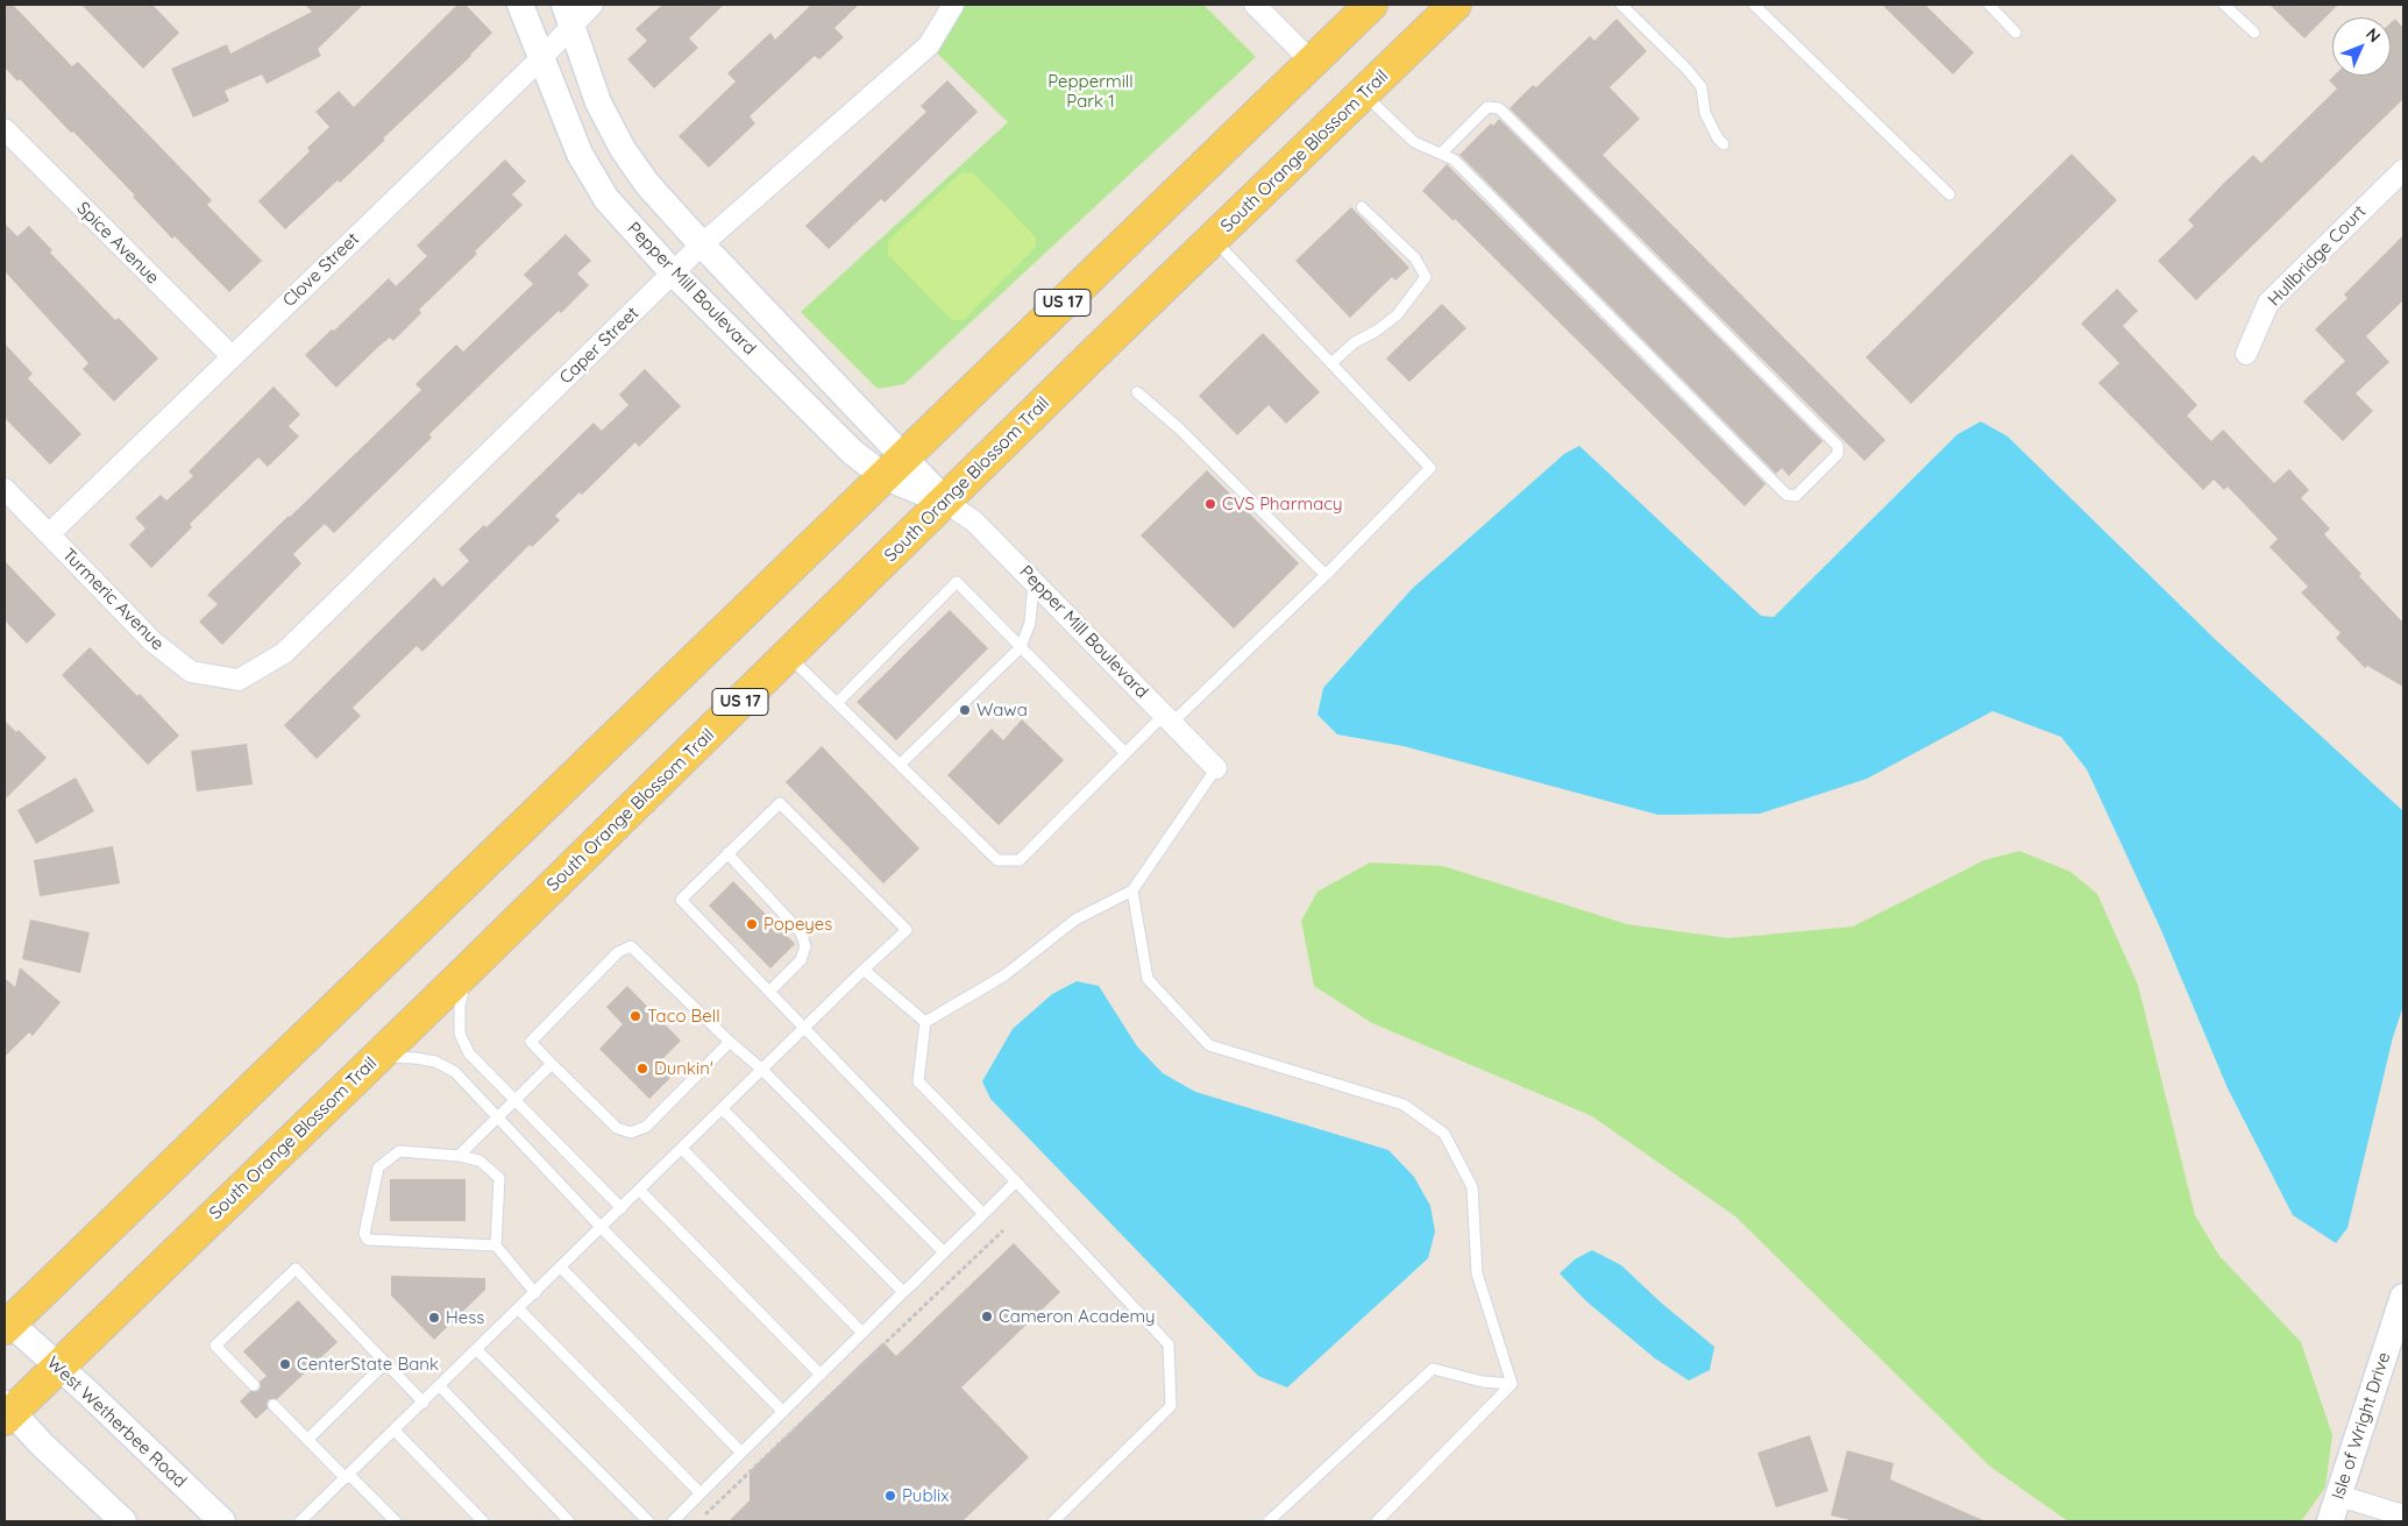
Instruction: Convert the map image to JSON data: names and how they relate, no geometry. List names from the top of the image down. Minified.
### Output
{"streets":{"main road":["South Orange Blossom Trail","US 17"],"street":["Spice Avenue","Hullbridge Court","Clove Street","Pepper Mill Boulevard","Caper Street","Turmeric Avenue","West Wetherbee Road","Isle of Wright Drive"]},"crossings":[["South Orange Blossom Trail","Pepper Mill Boulevard"],["South Orange Blossom Trail","West Wetherbee Road"],["Spice Avenue","Clove Street"],["Clove Street","Pepper Mill Boulevard"],["Clove Street","Turmeric Avenue"],["Pepper Mill Boulevard","US 17"],["Pepper Mill Boulevard","Caper Street"],["US 17","West Wetherbee Road"],["Caper Street","Turmeric Avenue"]],"parks":["Peppermill Park 1"],"places":["CVS Pharmacy","Wawa","Popeyes","Taco Bell","Dunkin'","Cameron Academy","Hess","CenterState Bank","Publix"],"north":"top right"}
